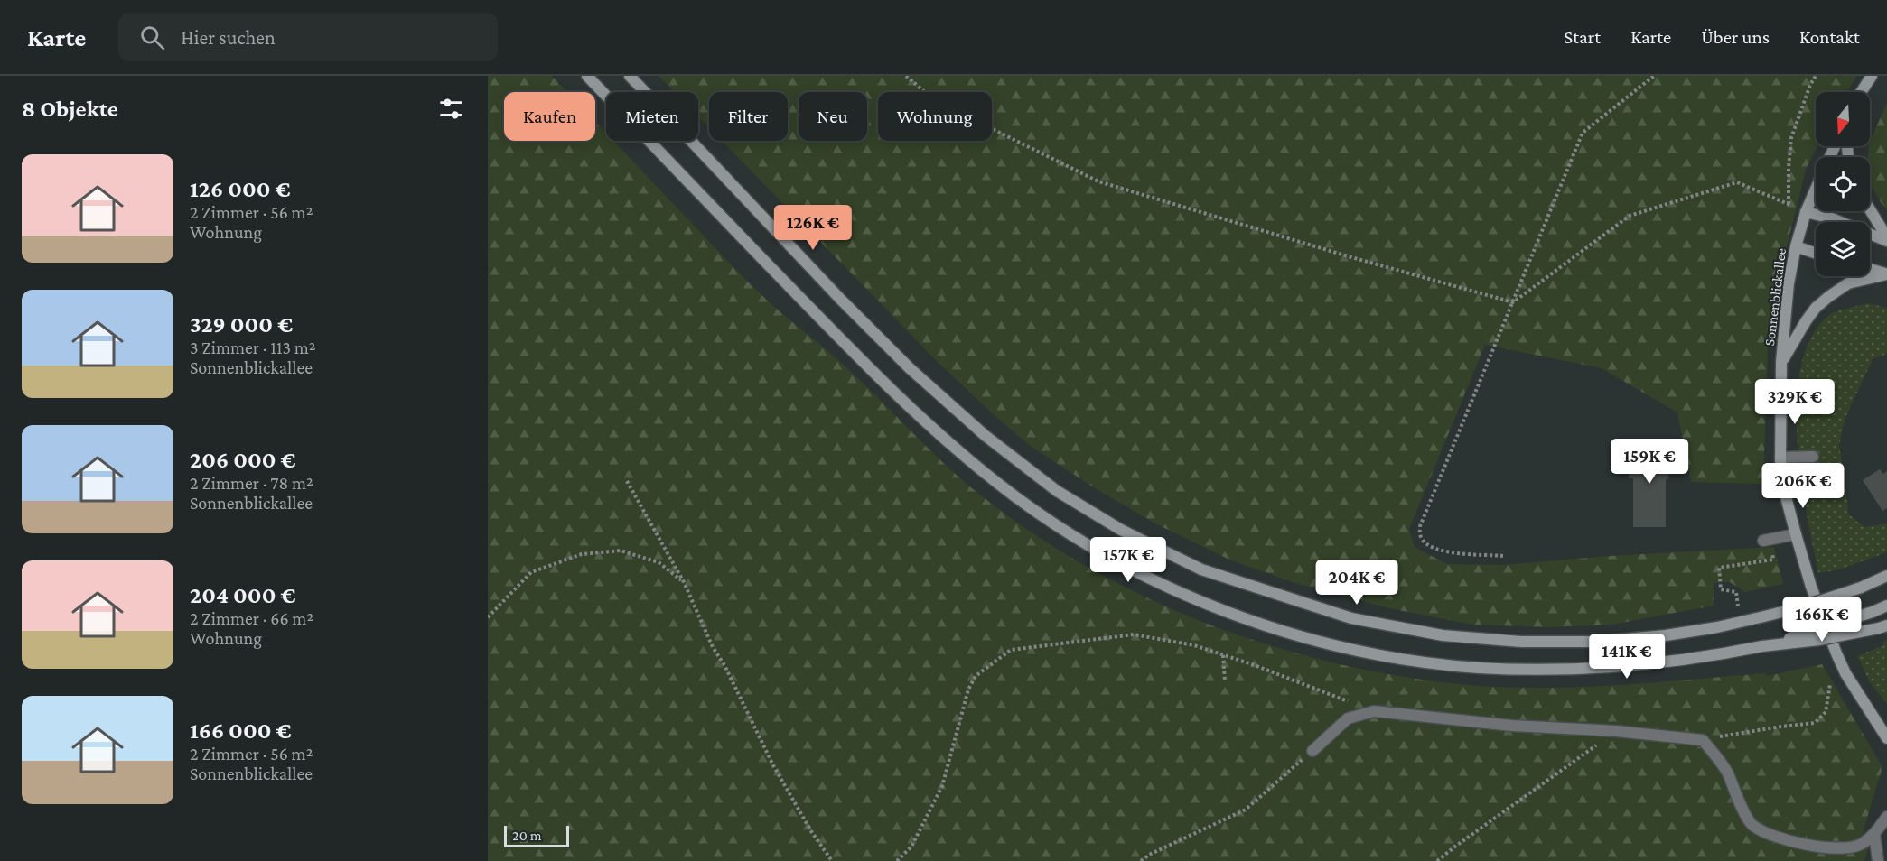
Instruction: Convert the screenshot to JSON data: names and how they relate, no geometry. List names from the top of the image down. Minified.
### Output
{"streets":{"main road":["Sonnenblickallee"]},"scale_bar":"20 m","north":"bottom","page":{"header":"Karte","search":"Hier suchen","nav":["Start","Karte","Über uns","Kontakt"],"heading":"8 Objekte","chip":["Kaufen","Mieten","Filter","Neu","Wohnung"],"list":[{"name":"126 000 €","note":"2 Zimmer · 56 m² · Wohnung"},{"name":"329 000 €","note":"3 Zimmer · 113 m² · Sonnenblickallee"},{"name":"206 000 €","note":"2 Zimmer · 78 m² · Sonnenblickallee"},{"name":"204 000 €","note":"2 Zimmer · 66 m² · Wohnung"},{"name":"166 000 €","note":"2 Zimmer · 56 m² · Sonnenblickallee"}],"price":["126K €","329K €","159K €","206K €","157K €","204K €","166K €","141K €"],"scale":"20 m"}}
